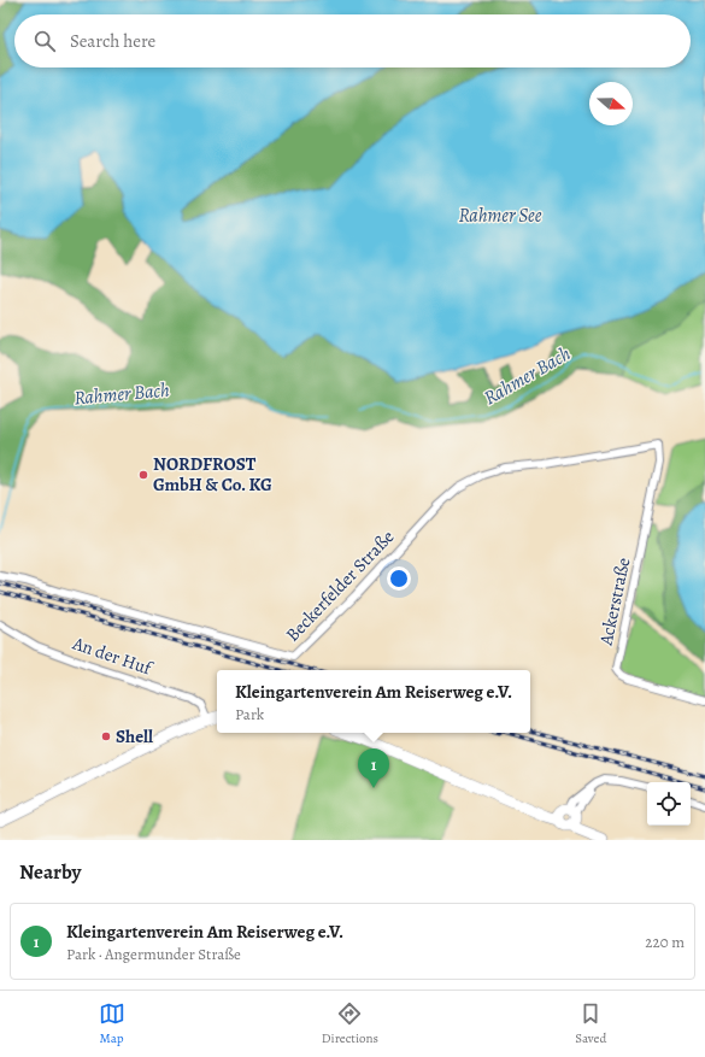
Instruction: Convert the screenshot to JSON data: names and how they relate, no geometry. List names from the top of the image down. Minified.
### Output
{"streets":{"street":["Beckerfelder Straße","Ackerstraße","An der Huf"]},"crossings":[["Beckerfelder Straße","Ackerstraße"]],"water":["Rahmer See","Rahmer Bach"],"places":["NORDFROST GmbH & Co. KG","Shell"],"north":"right","page":{"search":"Search here","popup":["Kleingartenverein Am Reiserweg e.V.","Park"],"pins":"1","heading":"Nearby","list":[{"mark":"1","name":"Kleingartenverein Am Reiserweg e.V.","note":"Park · Angermunder Straße","value":"220 m"}],"nav":["Map","Directions","Saved"]}}
